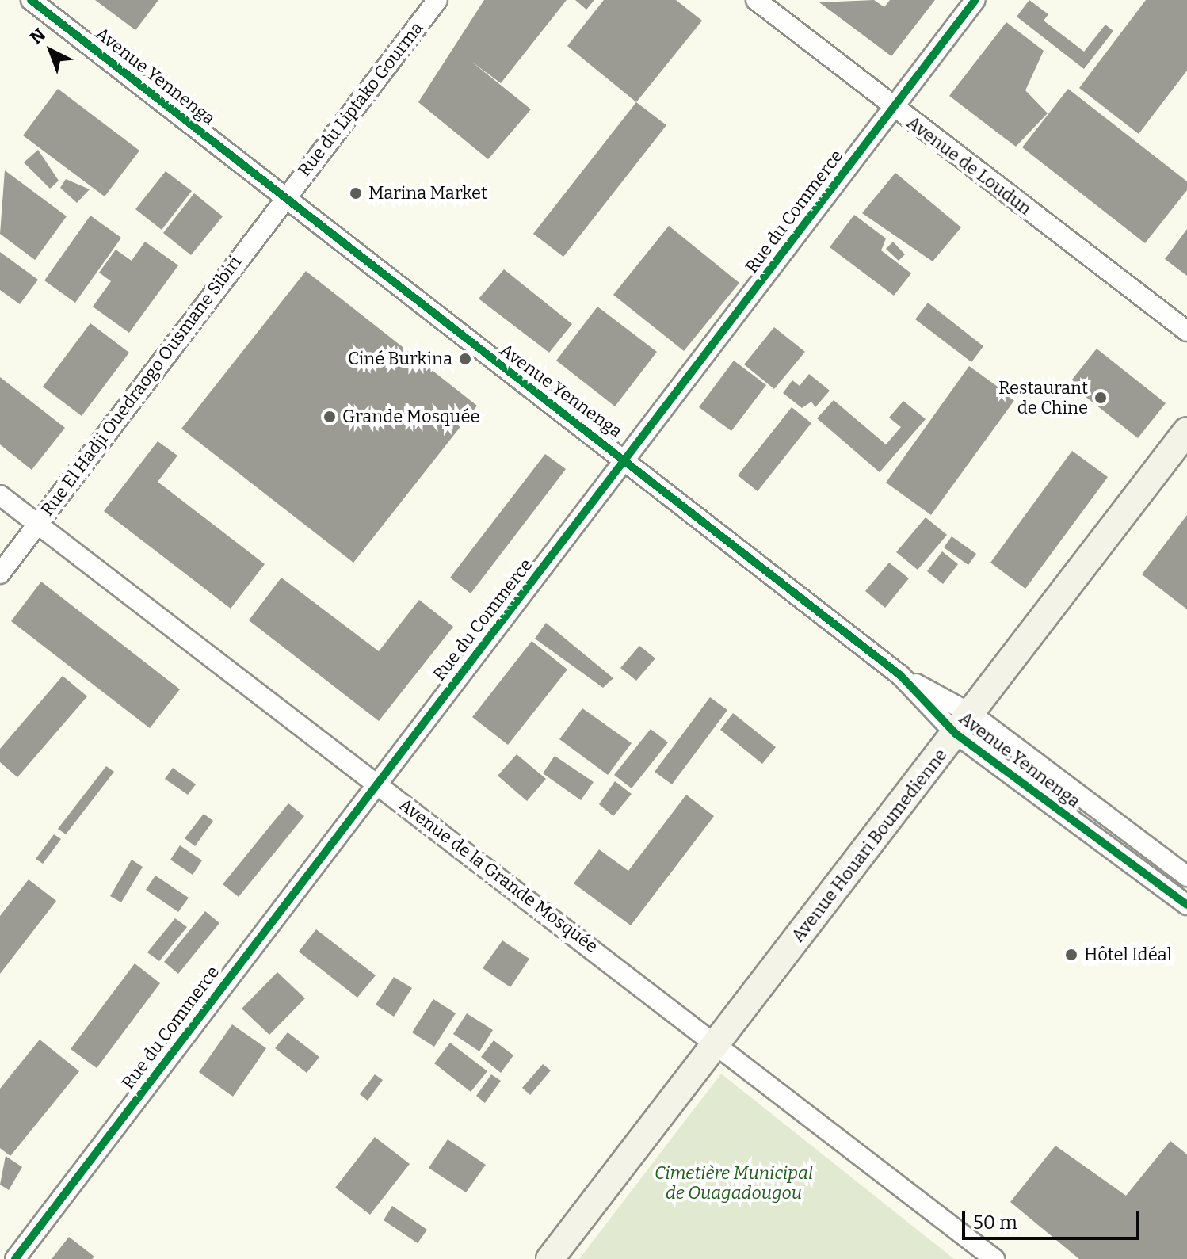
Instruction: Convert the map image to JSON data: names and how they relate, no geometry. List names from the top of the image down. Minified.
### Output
{"streets":{"main road":["Avenue Houari Boumedienne"],"street":["Avenue Yennenga","Rue du Liptako Gourma","Avenue de Loudun","Rue du Commerce","Rue El Hadji Ouedraogo Ousmane Sibiri","Avenue de la Grande Mosquée"]},"crossings":[["Avenue Yennenga","Rue du Liptako Gourma"],["Avenue Yennenga","Rue du Commerce"],["Avenue Yennenga","Rue El Hadji Ouedraogo Ousmane Sibiri"],["Avenue Yennenga","Avenue Houari Boumedienne"],["Rue du Liptako Gourma","Rue El Hadji Ouedraogo Ousmane Sibiri"],["Avenue de Loudun","Rue du Commerce"],["Rue du Commerce","Avenue de la Grande Mosquée"],["Rue El Hadji Ouedraogo Ousmane Sibiri","Avenue de la Grande Mosquée"],["Avenue Houari Boumedienne","Avenue de la Grande Mosquée"]],"parks":["Cimetière Municipal de Ouagadougou"],"places":["Marina Market","Ciné Burkina","Restaurant de Chine","Grande Mosquée","Hôtel Idéal"],"scale_bar":"50 m","north":"top left"}
